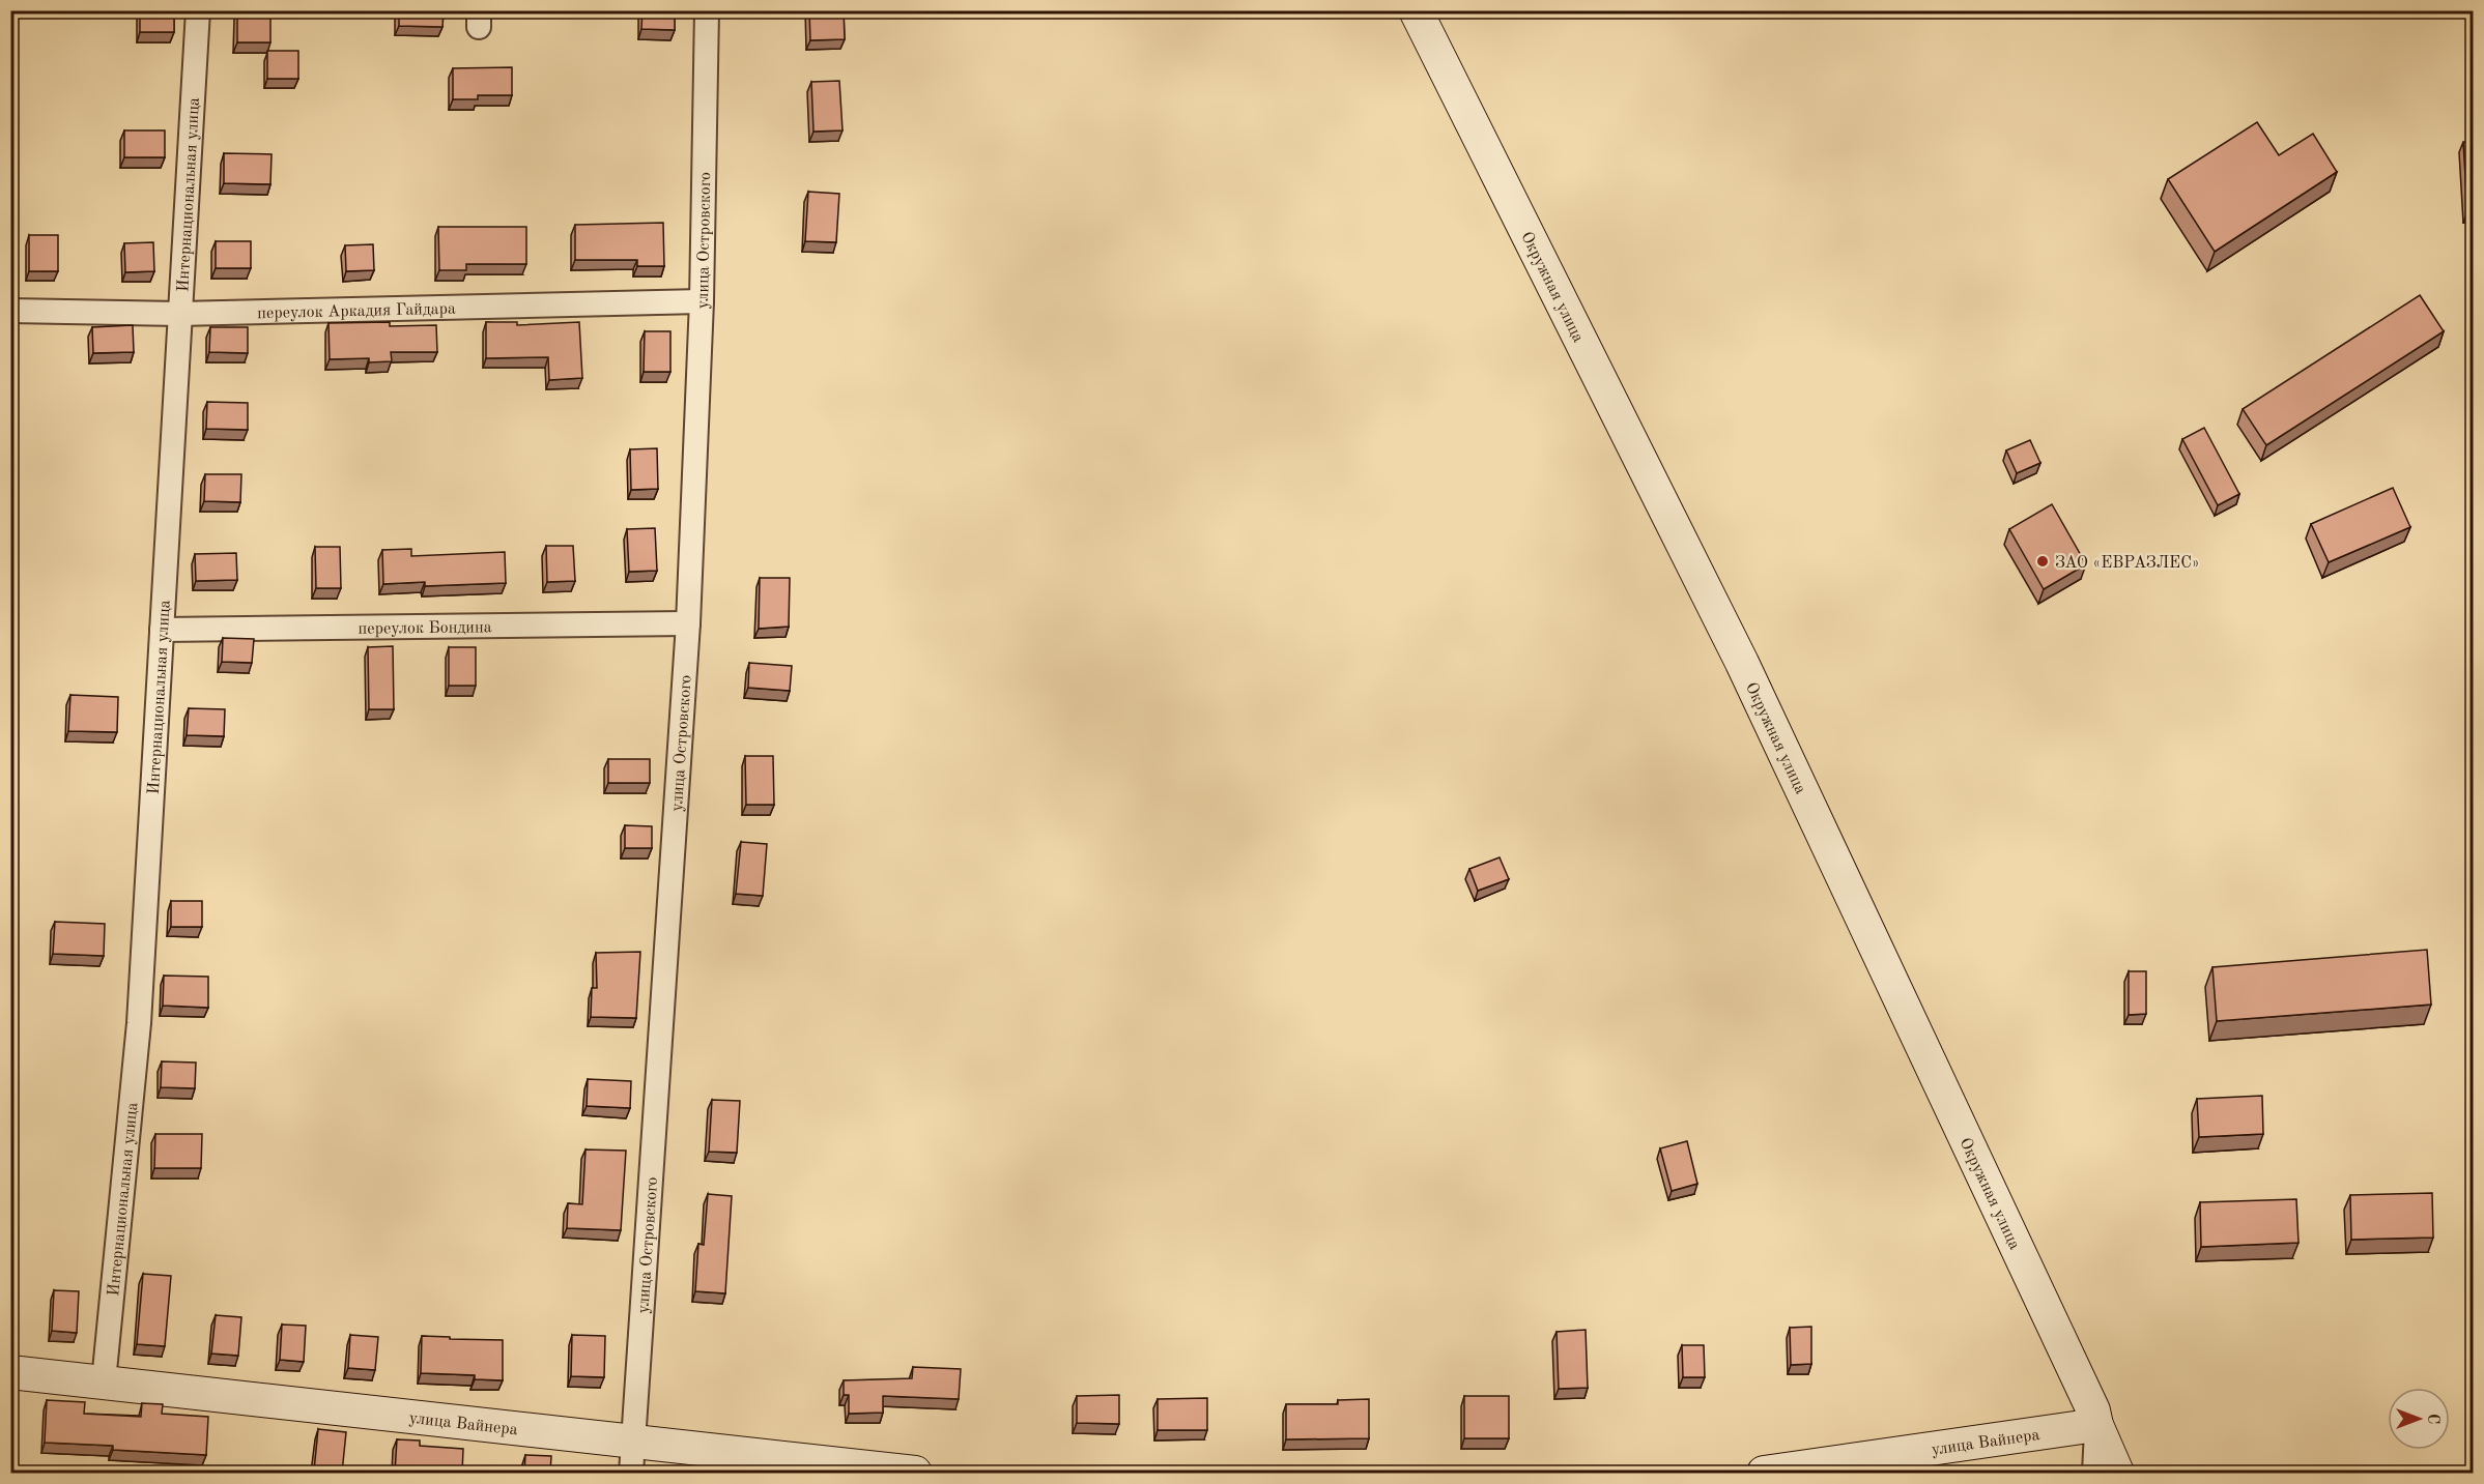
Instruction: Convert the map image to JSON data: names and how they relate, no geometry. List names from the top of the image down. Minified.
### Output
{"streets":{"street":["Интернациональная улица","улица Островского","Окружная улица","переулок Аркадия Гайдара","переулок Бондина","улица Вайнера"]},"crossings":[["Интернациональная улица","переулок Аркадия Гайдара"],["Интернациональная улица","переулок Бондина"],["Интернациональная улица","улица Вайнера"],["улица Островского","переулок Аркадия Гайдара"],["улица Островского","переулок Бондина"],["улица Островского","улица Вайнера"],["Окружная улица","улица Вайнера"]],"places":["ЗАО «ЕВРАЗЛЕС»"],"north":"right"}
